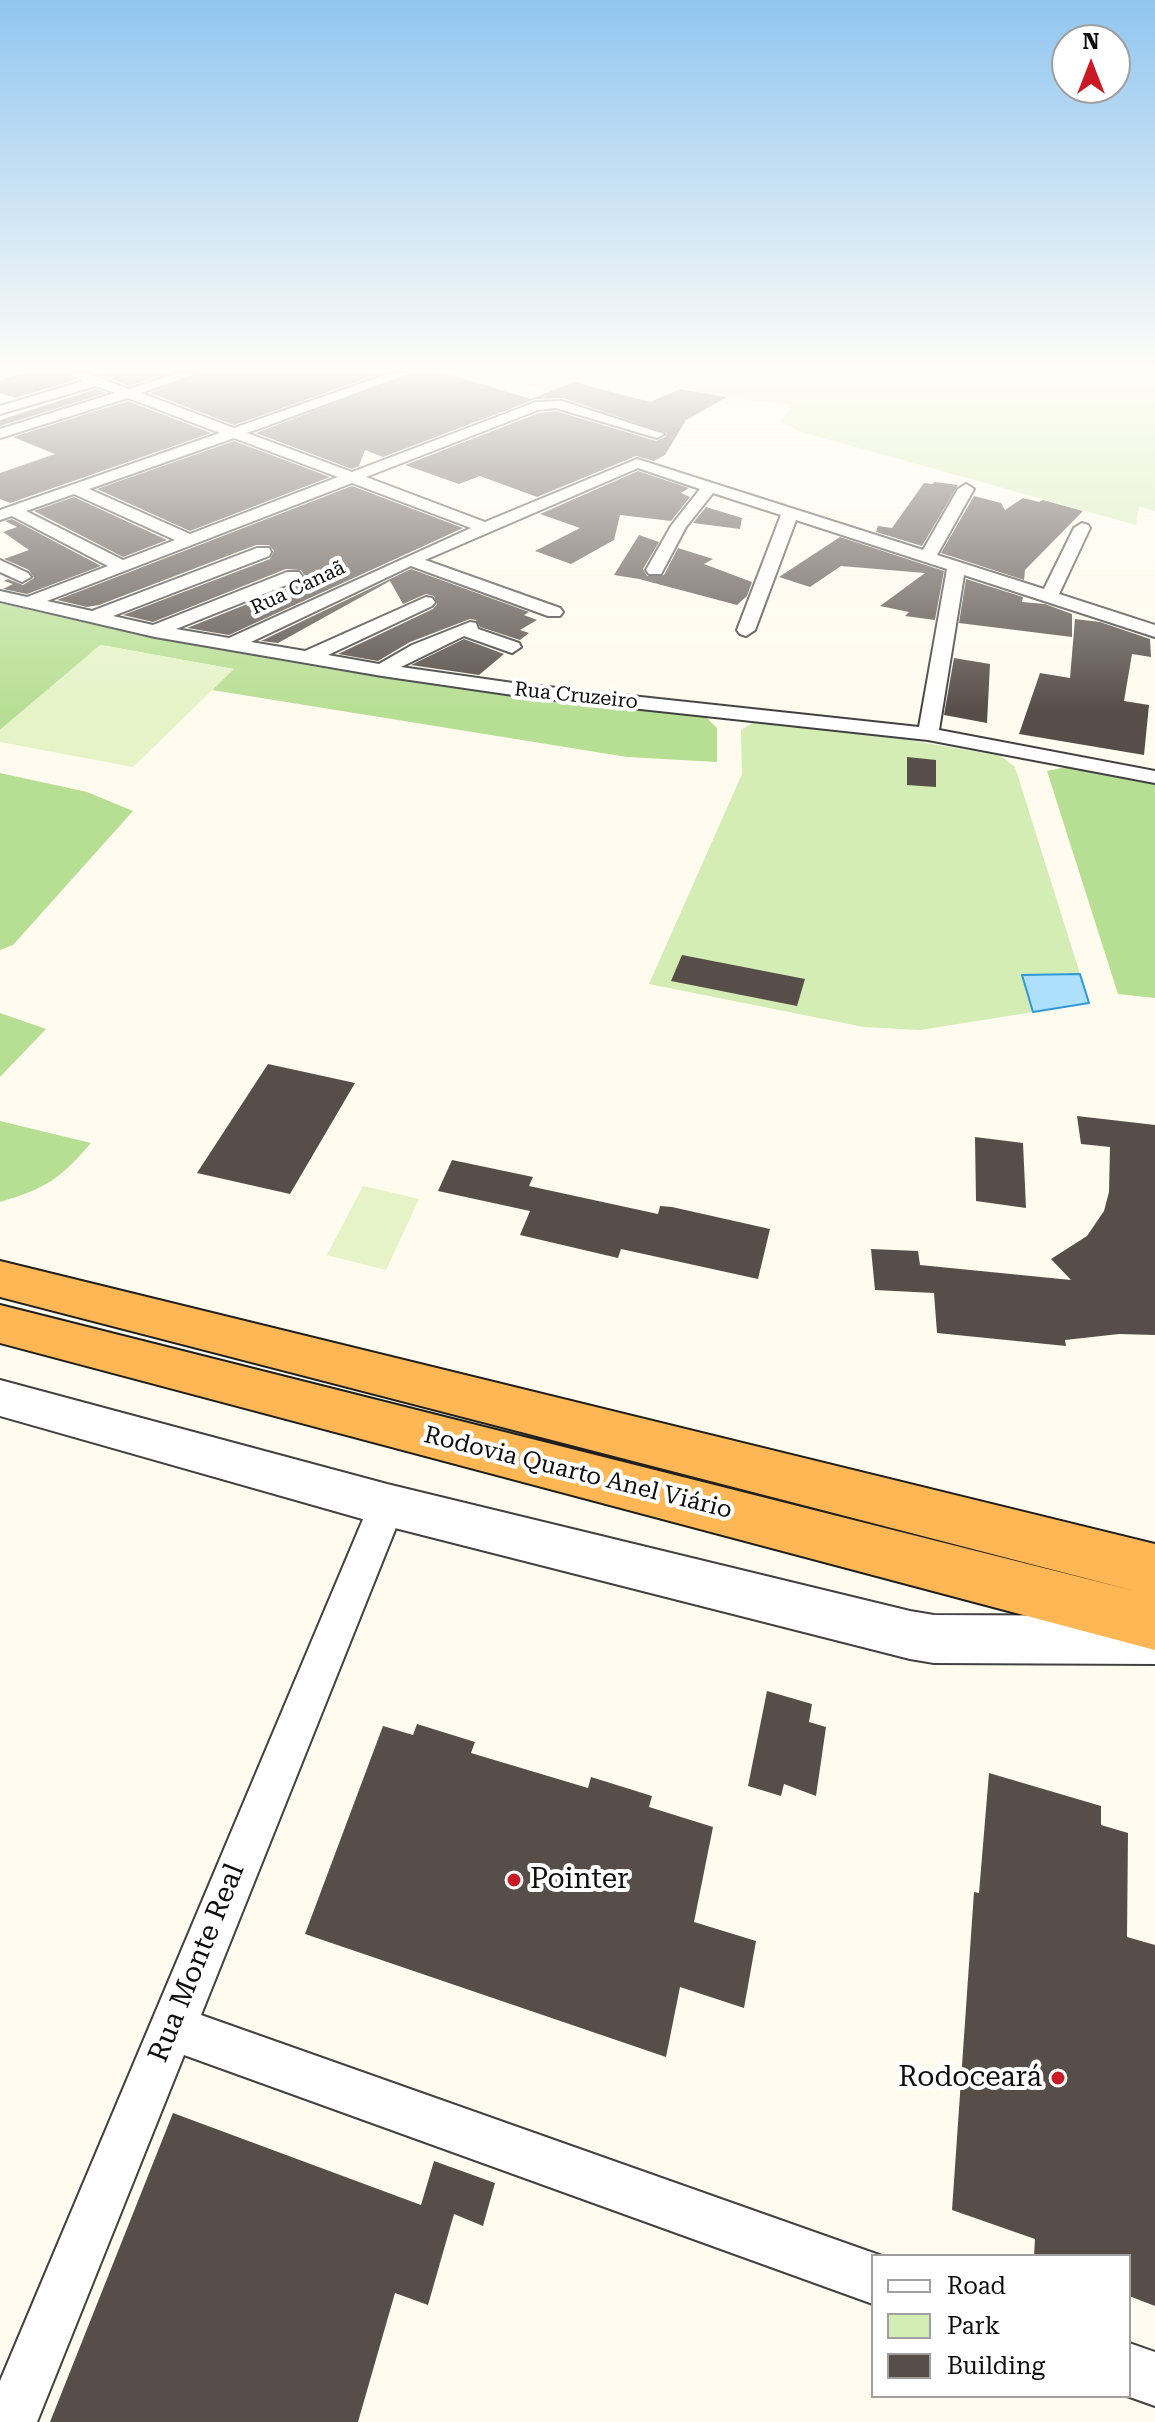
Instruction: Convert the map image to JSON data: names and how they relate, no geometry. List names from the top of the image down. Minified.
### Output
{"streets":{"highway":["Rodovia Quarto Anel Viário"],"street":["Rua Canaã","Rua Cruzeiro","Rua Monte Real"]},"crossings":[["Rua Canaã","Rua Cruzeiro"]],"places":["Pointer","Rodoceará"],"legend":["Road","Park","Building"],"north":"top"}
